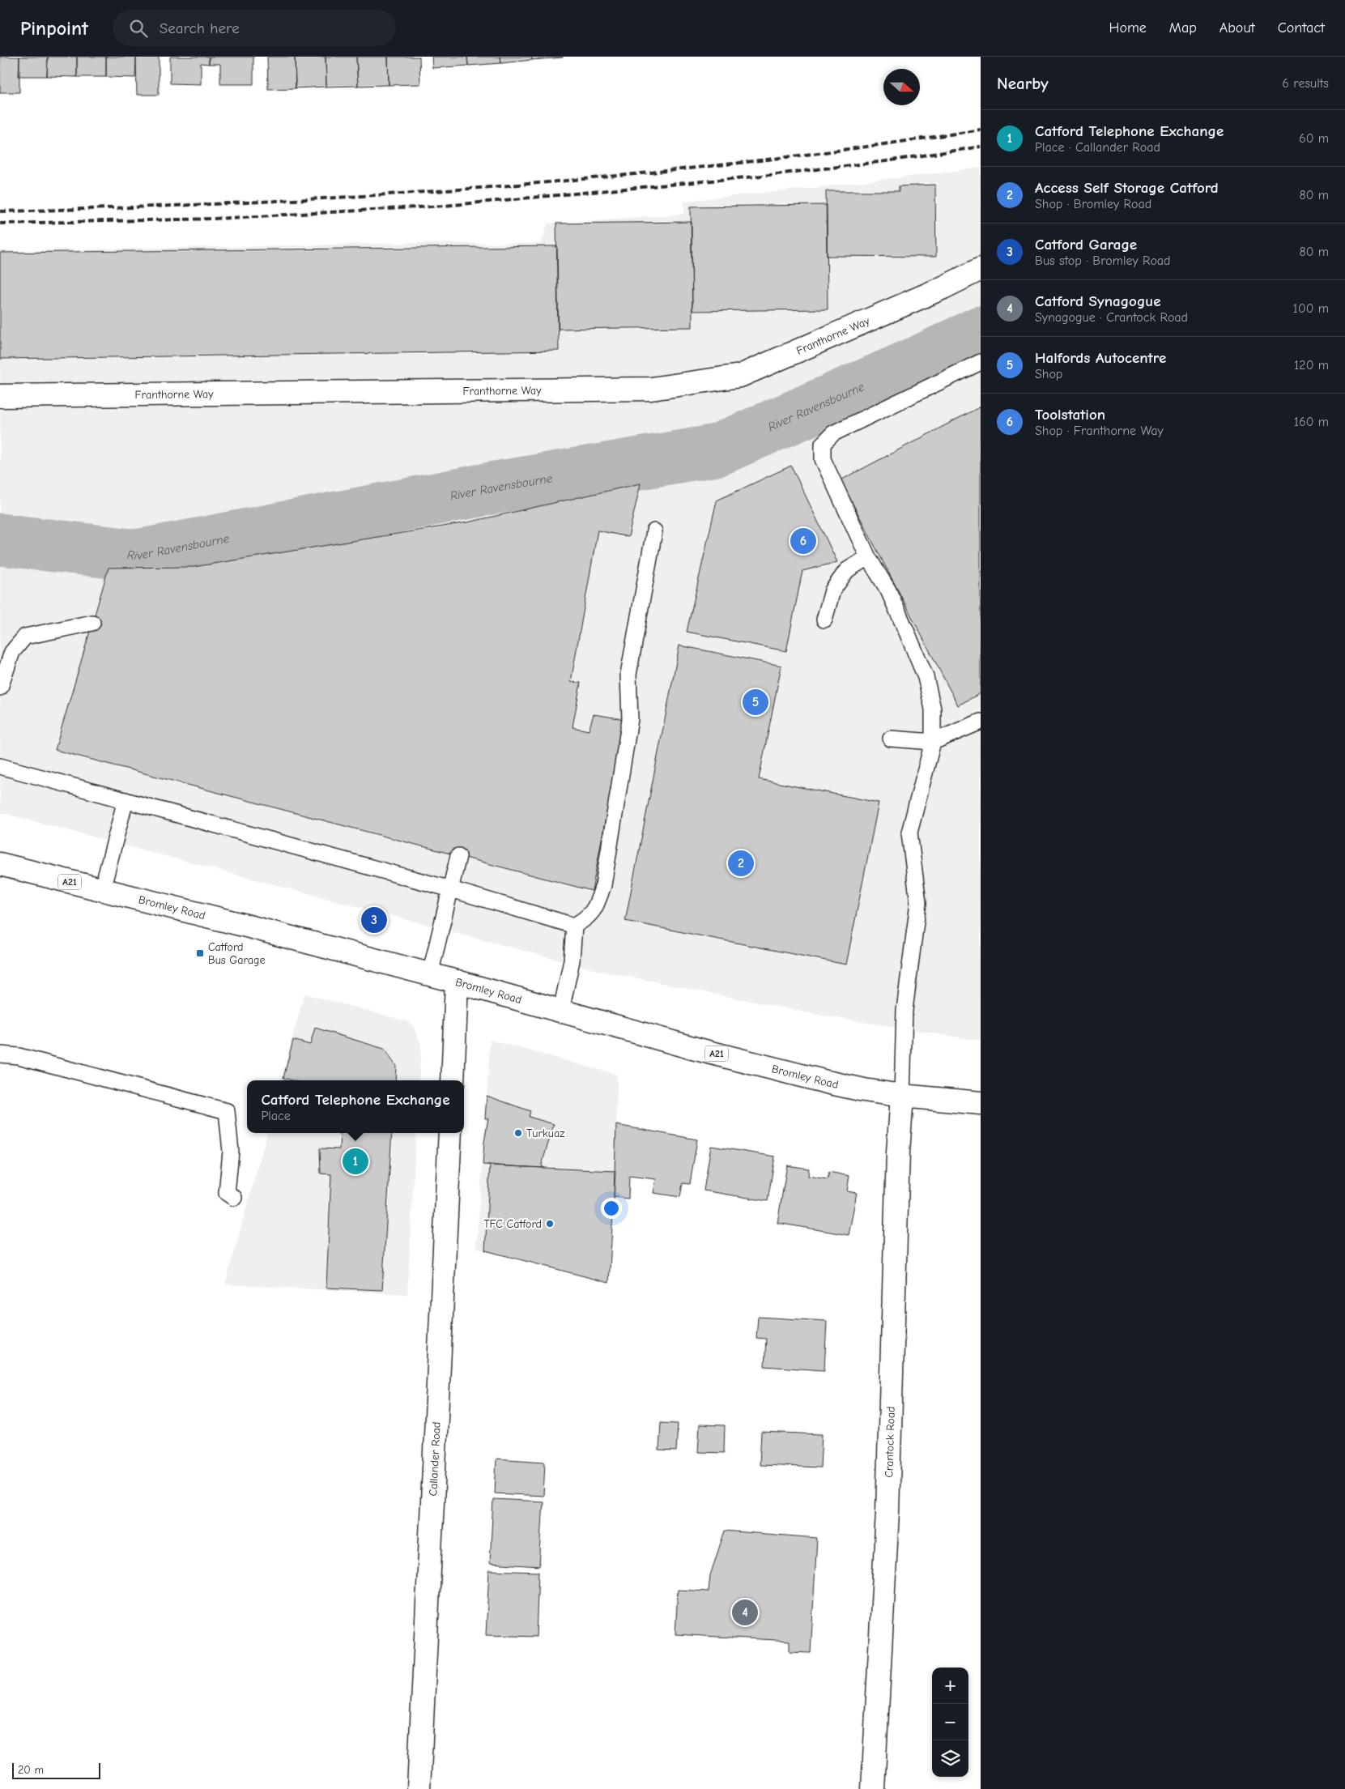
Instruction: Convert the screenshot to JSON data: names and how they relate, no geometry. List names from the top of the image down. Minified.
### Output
{"streets":{"main road":["Franthorne Way","A21","Bromley Road","Crantock Road","Callander Road"]},"crossings":[["Bromley Road","Crantock Road"]],"water":["River Ravensbourne"],"places":{"transit":["Catford Bus Garage"],"other":["Turkuaz","TFC Catford"]},"scale_bar":"20 m","north":"right","page":{"header":"Pinpoint","search":"Search here","nav":["Home","Map","About","Contact"],"heading":["Nearby","6 results"],"list":[{"mark":"1","name":"Catford Telephone Exchange","note":"Place · Callander Road","value":"60 m"},{"mark":"2","name":"Access Self Storage Catford","note":"Shop · Bromley Road","value":"80 m"},{"mark":"3","name":"Catford Garage","note":"Bus stop · Bromley Road","value":"80 m"},{"mark":"4","name":"Catford Synagogue","note":"Synagogue · Crantock Road","value":"100 m"},{"mark":"5","name":"Halfords Autocentre","note":"Shop","value":"120 m"},{"mark":"6","name":"Toolstation","note":"Shop · Franthorne Way","value":"160 m"}],"pins":["6","5","2","3","1","4"],"popup":["Catford Telephone Exchange","Place"],"map_buttons":["+","−"],"scale":"20 m"}}
